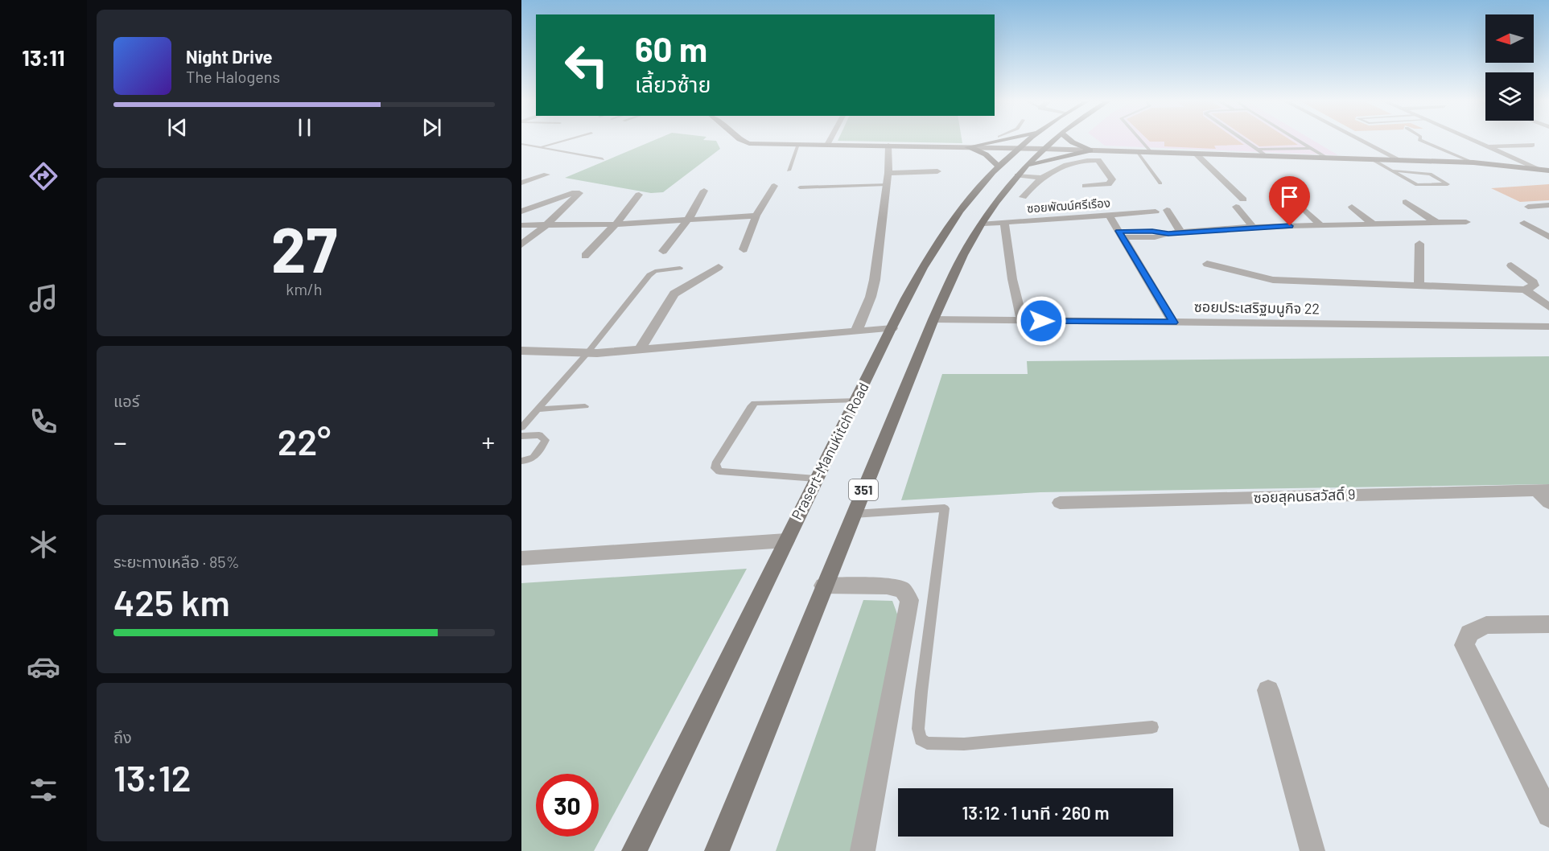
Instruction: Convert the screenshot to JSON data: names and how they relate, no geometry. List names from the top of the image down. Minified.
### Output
{"streets":{"main road":["Prasert-Manukitch Road","351"],"street":["ซอยพัฒน์ศรีเรือง","ซอยประเสริฐมนูกิจ 22","ซอยสุคนธสวัสดิ์ 9"]},"crossings":[["ซอยพัฒน์ศรีเรือง","351"],["ซอยประเสริฐมนูกิจ 22","351"]],"north":"left","page":{"tabs":"13:11","turn":["60 m","เลี้ยวซ้าย"],"song":["Night Drive","The Halogens"],"tile":[["27","km/h"],"แอร์",["ระยะทางเหลือ · 85%","425 km"],["ถึง","13:12"]],"heat":["−","22°","+"],"limit":"30","trip":"13:12 · 1 นาที · 260 m"}}
